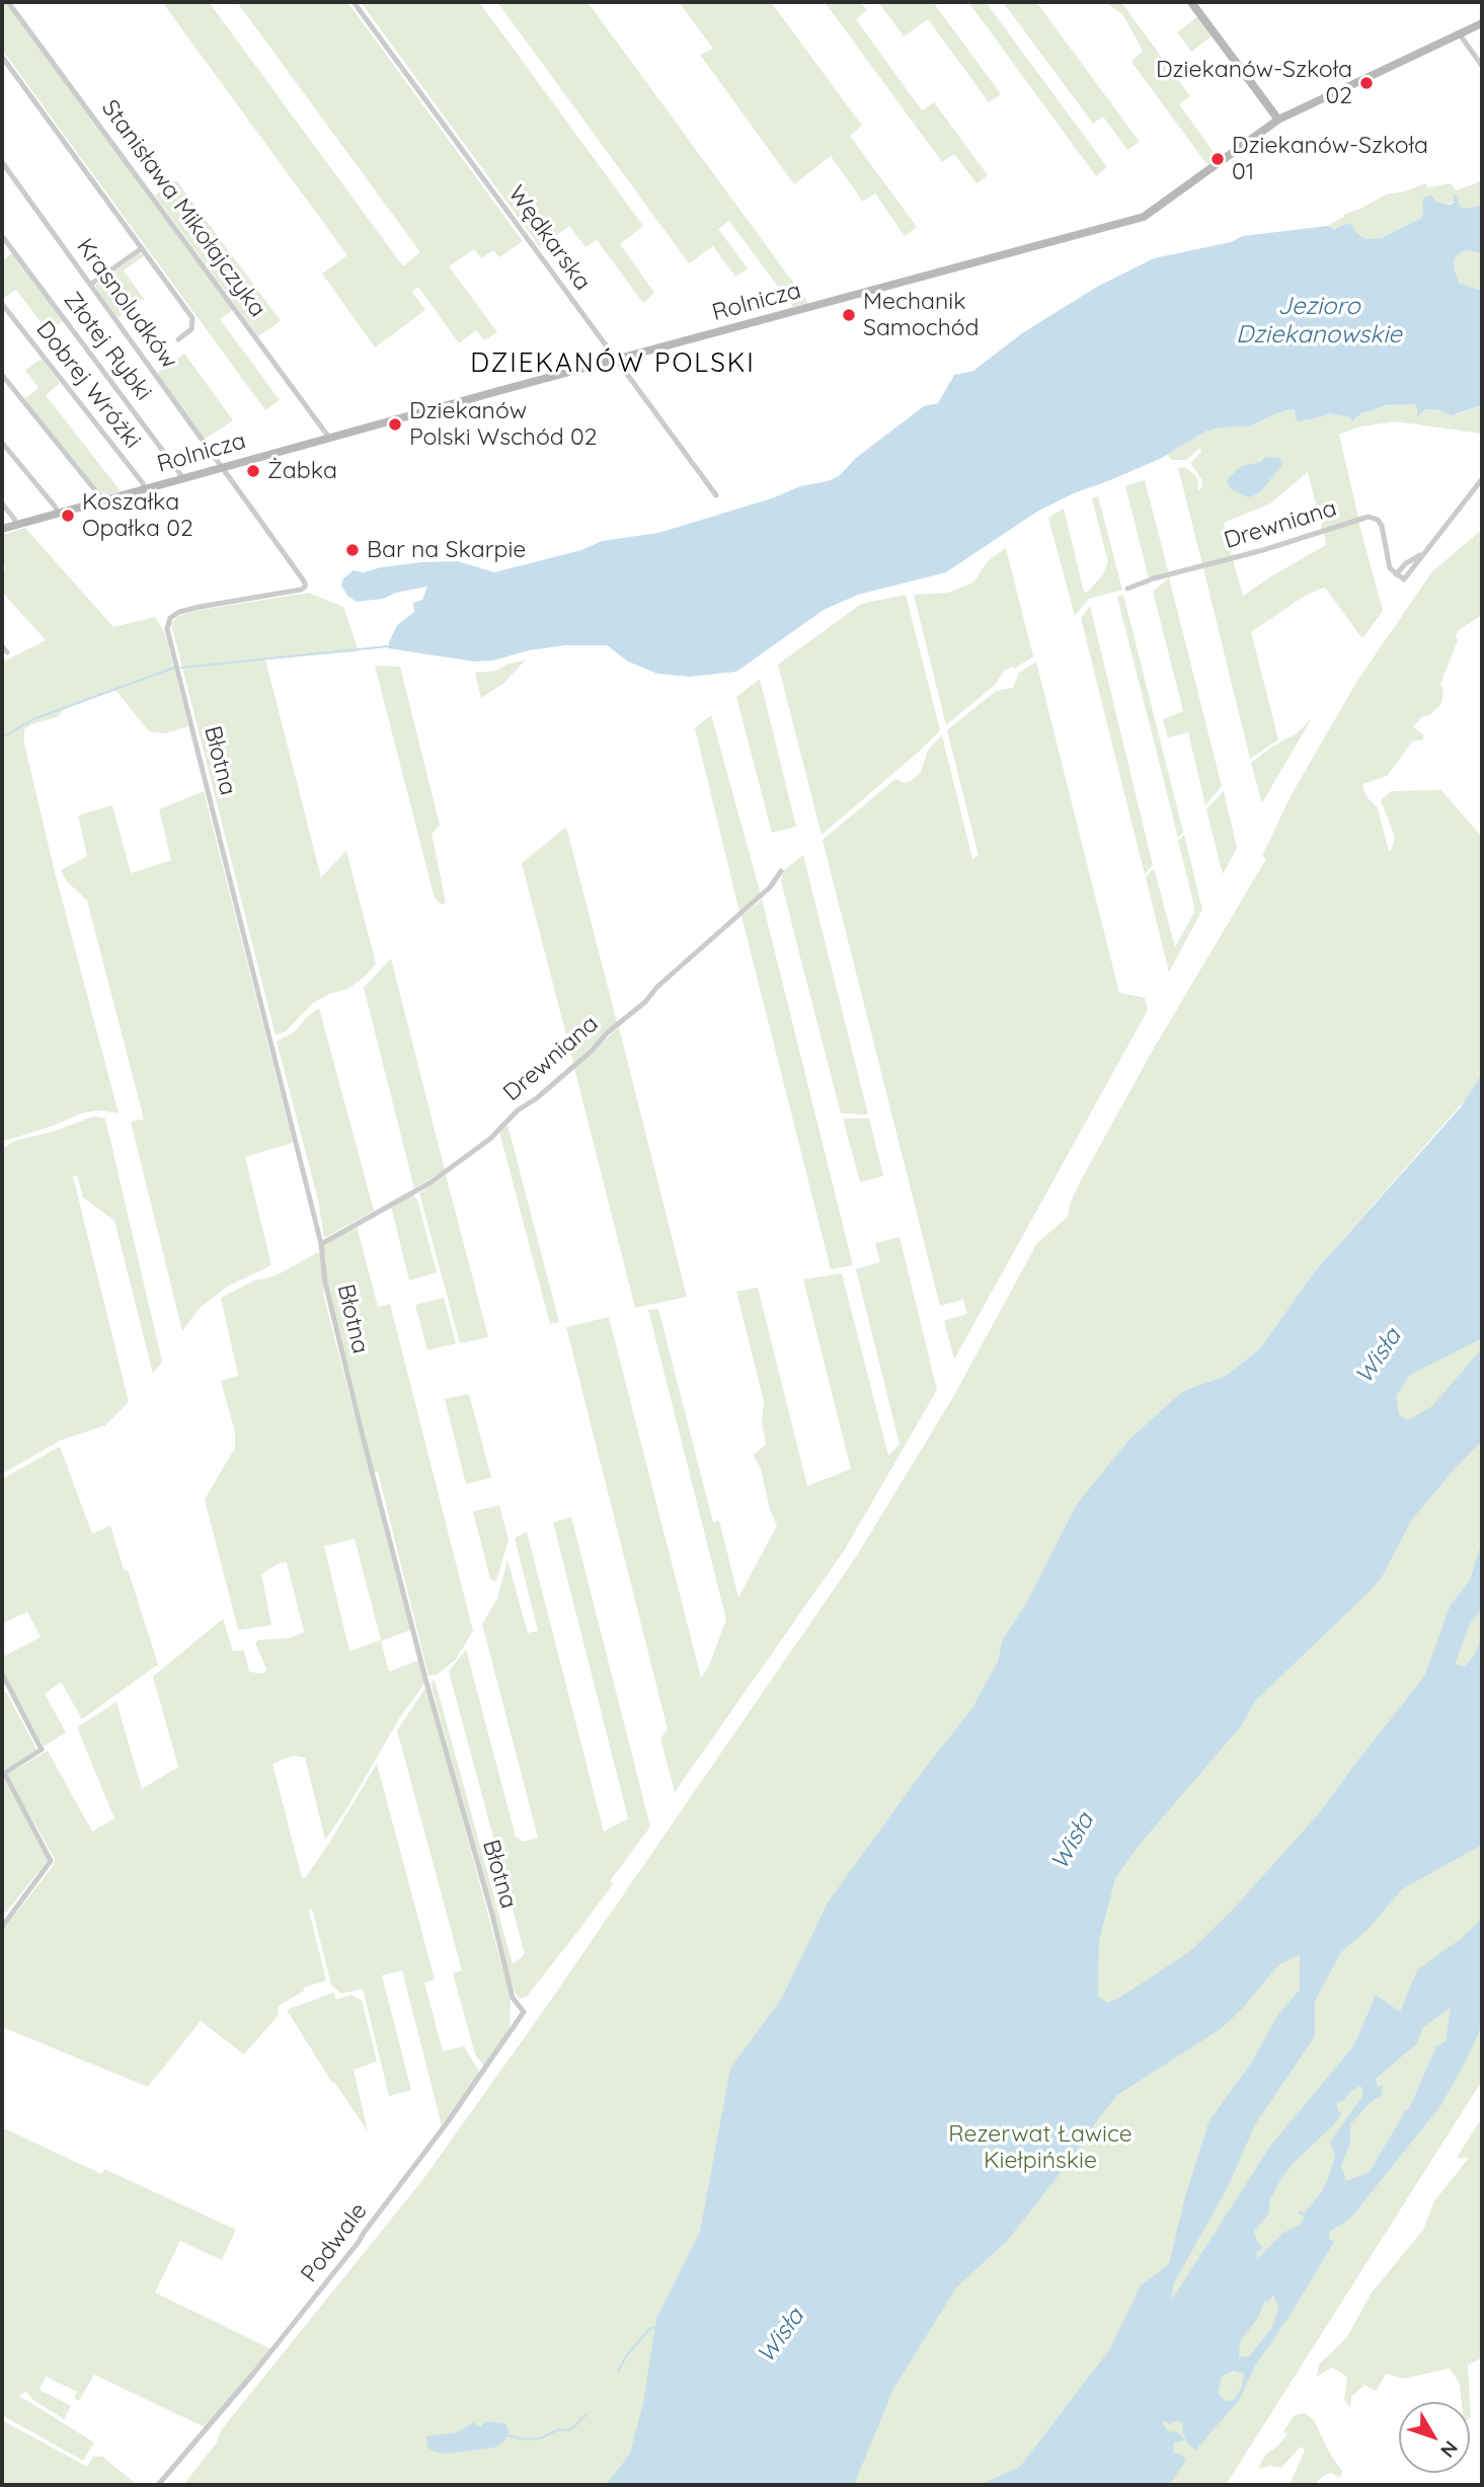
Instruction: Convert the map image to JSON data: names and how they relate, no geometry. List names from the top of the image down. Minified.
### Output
{"streets":{"street":["Stanisława Mikołajczyka","Wędkarska","Rolnicza","Krasnoludków","Złotej Rybki","Dobrej Wróżki","Drewniana","Błotna","Podwale"]},"crossings":[["Stanisława Mikołajczyka","Rolnicza"],["Wędkarska","Rolnicza"],["Rolnicza","Krasnoludków"],["Rolnicza","Złotej Rybki"],["Rolnicza","Dobrej Wróżki"],["Krasnoludków","Błotna"],["Drewniana","Błotna"],["Błotna","Podwale"]],"districts":["DZIEKANÓW POLSKI"],"water":["Jezioro Dziekanowskie","Wisła"],"parks":["Rezerwat Ławice Kiełpińskie"],"places":["Dziekanów-Szkoła 02","Dziekanów-Szkoła 01","Mechanik Samochód","Dziekanów Polski Wschód 02","Żabka","Koszałka Opałka 02","Bar na Skarpie"],"north":"bottom right"}
